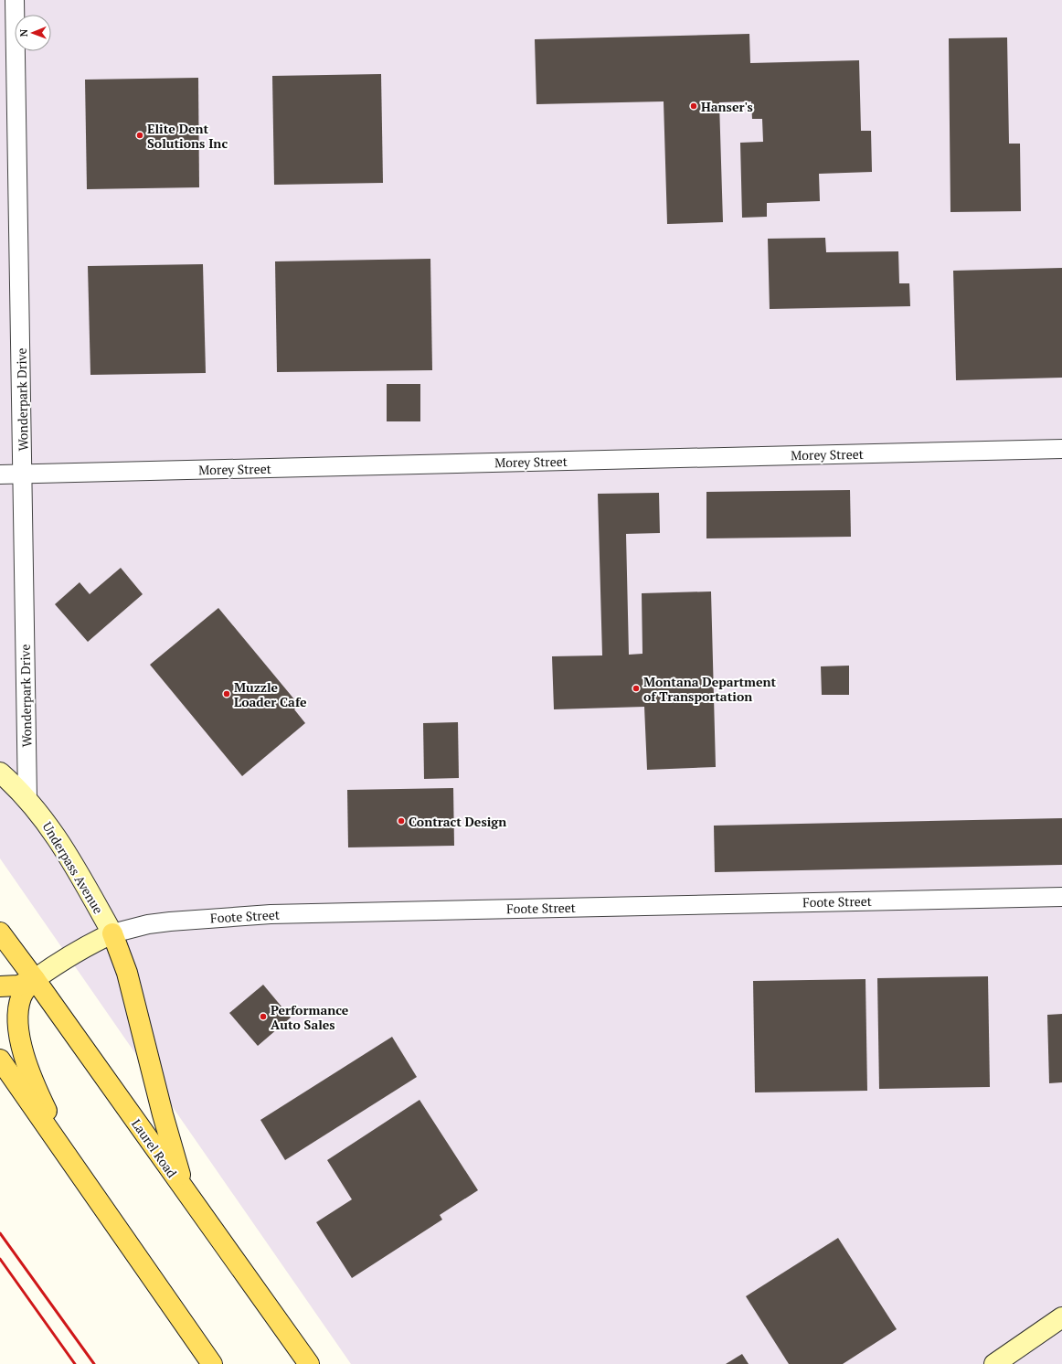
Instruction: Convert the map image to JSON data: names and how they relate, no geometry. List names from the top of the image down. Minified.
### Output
{"streets":{"main road":["Laurel Road"],"street":["Wonderpark Drive","Morey Street","Underpass Avenue","Foote Street"]},"crossings":[["Wonderpark Drive","Morey Street"],["Wonderpark Drive","Underpass Avenue"],["Underpass Avenue","Foote Street"],["Foote Street","Laurel Road"]],"places":["Hanser's","Elite Dent Solutions Inc","Montana Department of Transportation","Muzzle Loader Cafe","Contract Design","Performance Auto Sales"],"north":"left"}
